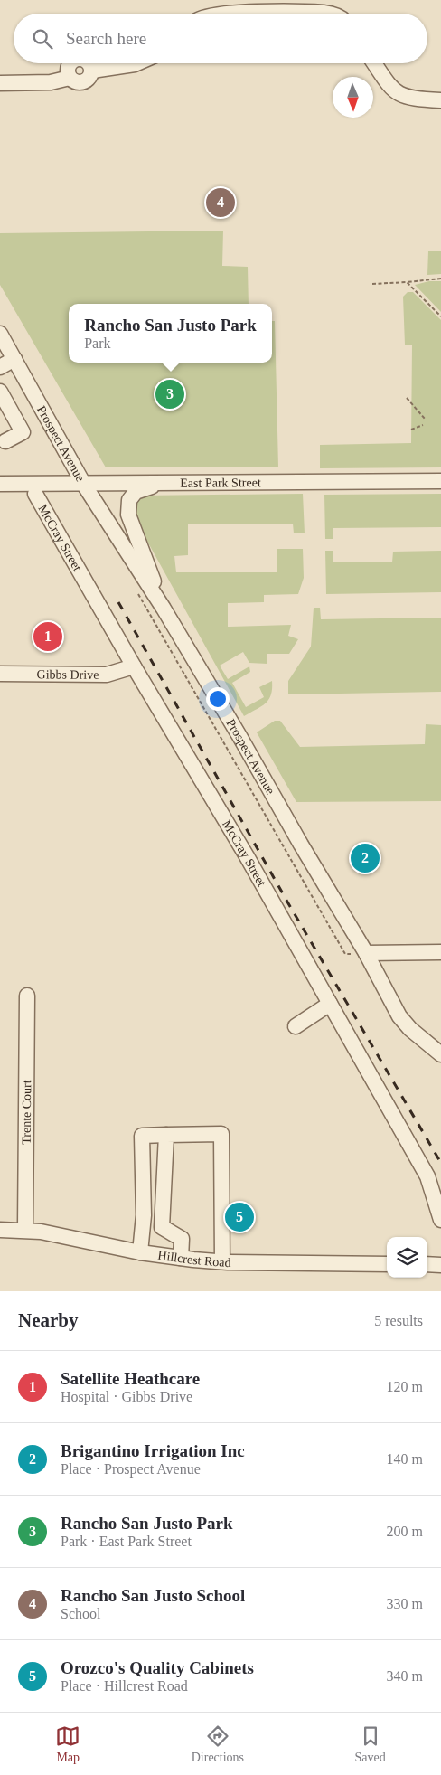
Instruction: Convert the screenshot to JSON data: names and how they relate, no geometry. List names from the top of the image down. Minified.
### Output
{"streets":{"street":["Prospect Avenue","East Park Street","McCray Street","Gibbs Drive","Trente Court","Hillcrest Road"]},"crossings":[["Prospect Avenue","East Park Street"],["McCray Street","Gibbs Drive"],["Trente Court","Hillcrest Road"]],"north":"bottom","page":{"search":"Search here","pins":["4","3","1","2","5"],"popup":["Rancho San Justo Park","Park"],"heading":["Nearby","5 results"],"list":[{"mark":"1","name":"Satellite Heathcare","note":"Hospital · Gibbs Drive","value":"120 m"},{"mark":"2","name":"Brigantino Irrigation Inc","note":"Place · Prospect Avenue","value":"140 m"},{"mark":"3","name":"Rancho San Justo Park","note":"Park · East Park Street","value":"200 m"},{"mark":"4","name":"Rancho San Justo School","note":"School","value":"330 m"},{"mark":"5","name":"Orozco's Quality Cabinets","note":"Place · Hillcrest Road","value":"340 m"}],"nav":["Map","Directions","Saved"]}}
